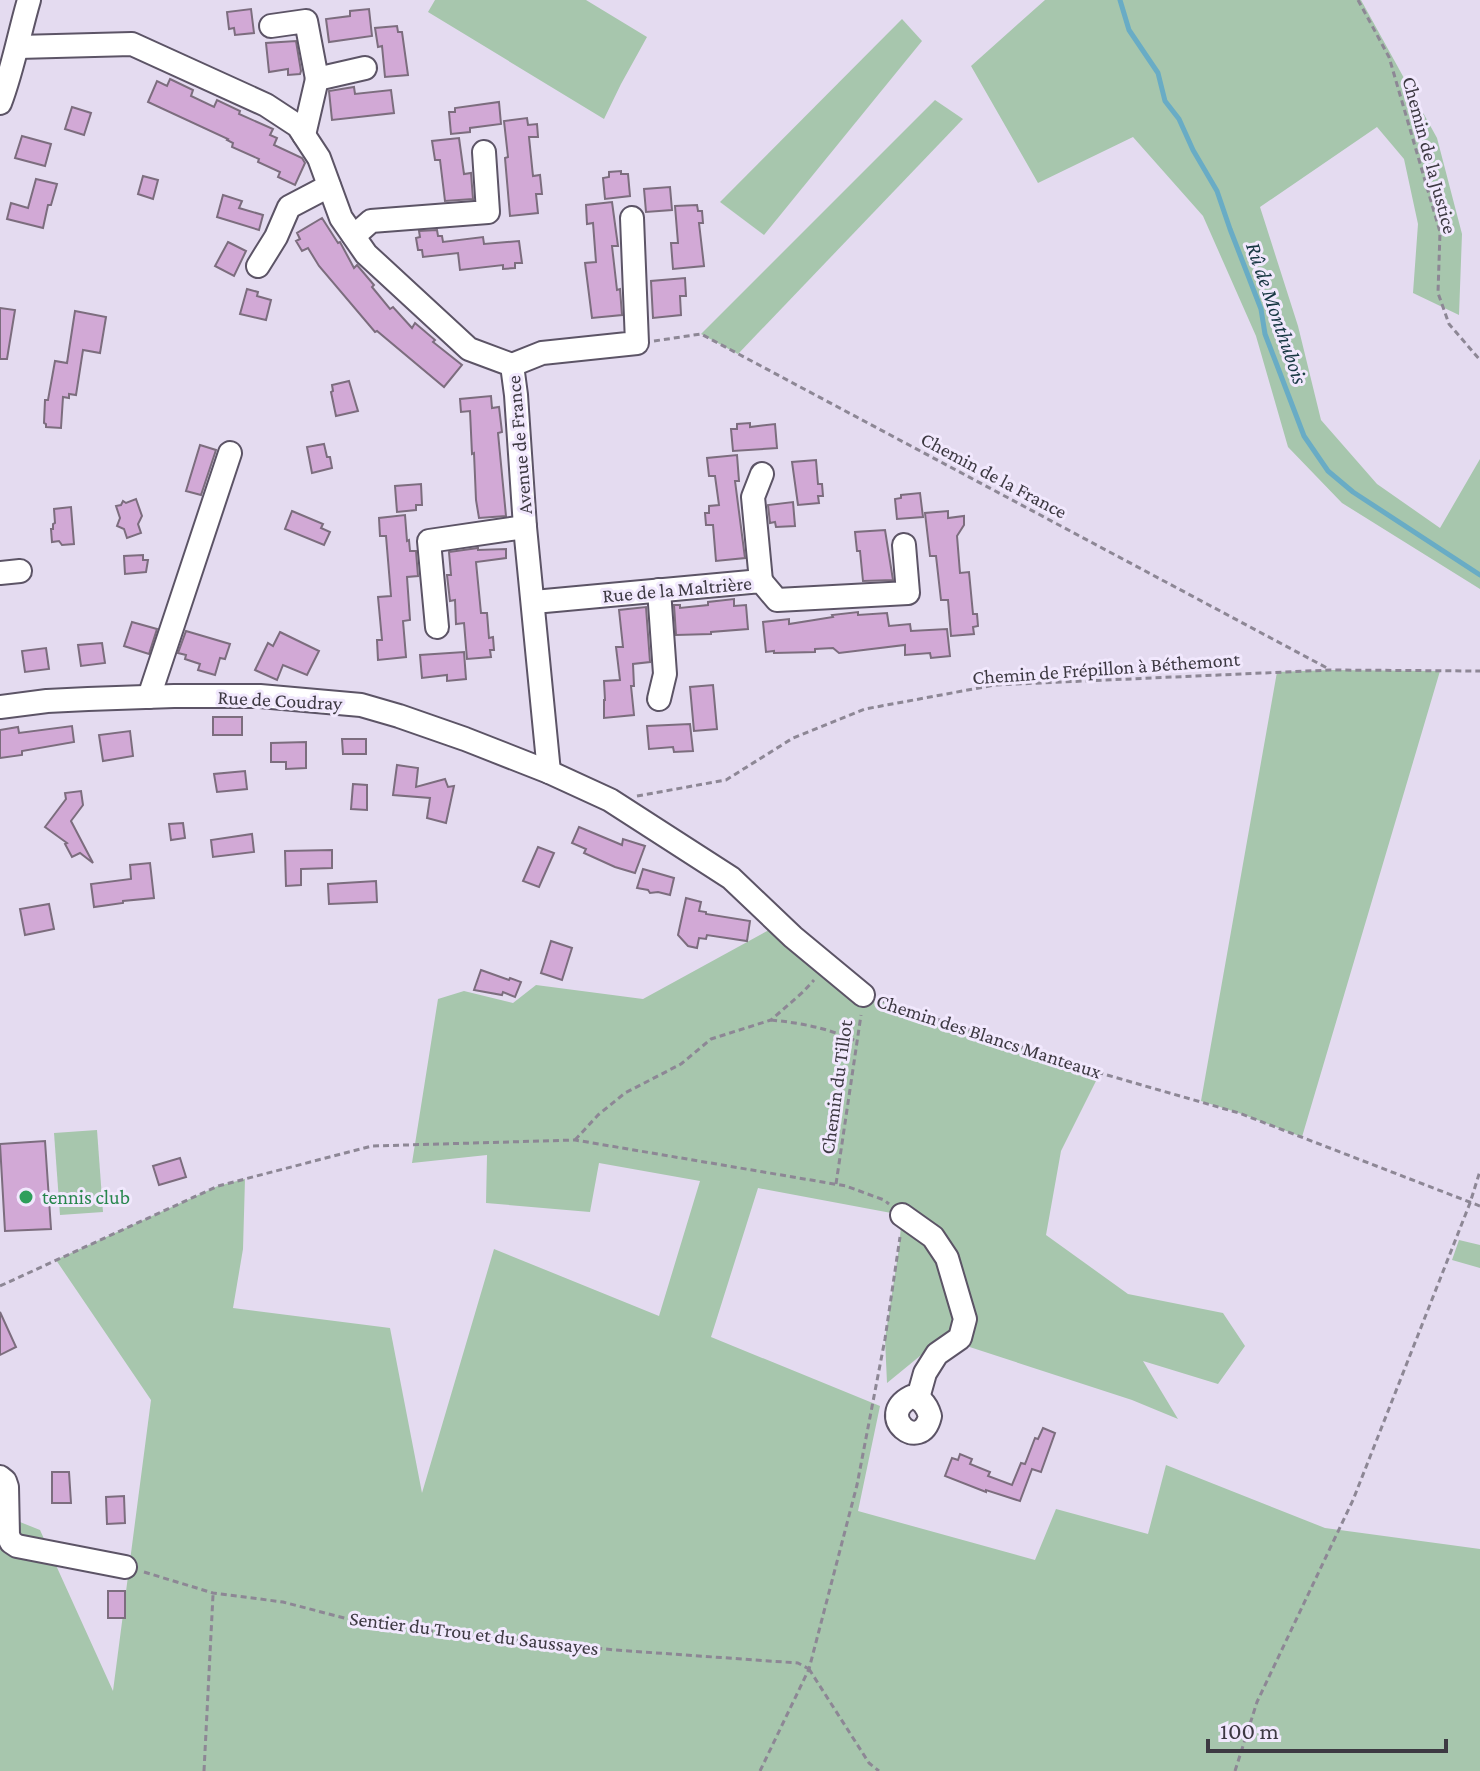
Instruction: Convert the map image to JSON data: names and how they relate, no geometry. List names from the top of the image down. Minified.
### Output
{"streets":{"street":["Avenue de France","Rue de la Maltrière","Rue de Coudray","Chemin des Blancs Manteaux"],"path":["Chemin de la Justice","Chemin de la France","Chemin de Frépillon à Béthemont","Chemin du Tillot","Sentier du Trou et du Saussayes"]},"crossings":[["Avenue de France","Rue de la Maltrière"],["Avenue de France","Rue de Coudray"],["Avenue de France","Chemin des Blancs Manteaux"],["Chemin de la France","Chemin de Frépillon à Béthemont"],["Chemin de Frépillon à Béthemont","Chemin des Blancs Manteaux"],["Rue de Coudray","Chemin des Blancs Manteaux"],["Chemin des Blancs Manteaux","Chemin du Tillot"]],"water":["Rû de Monthubois"],"places":["tennis club"],"scale_bar":"100 m"}
